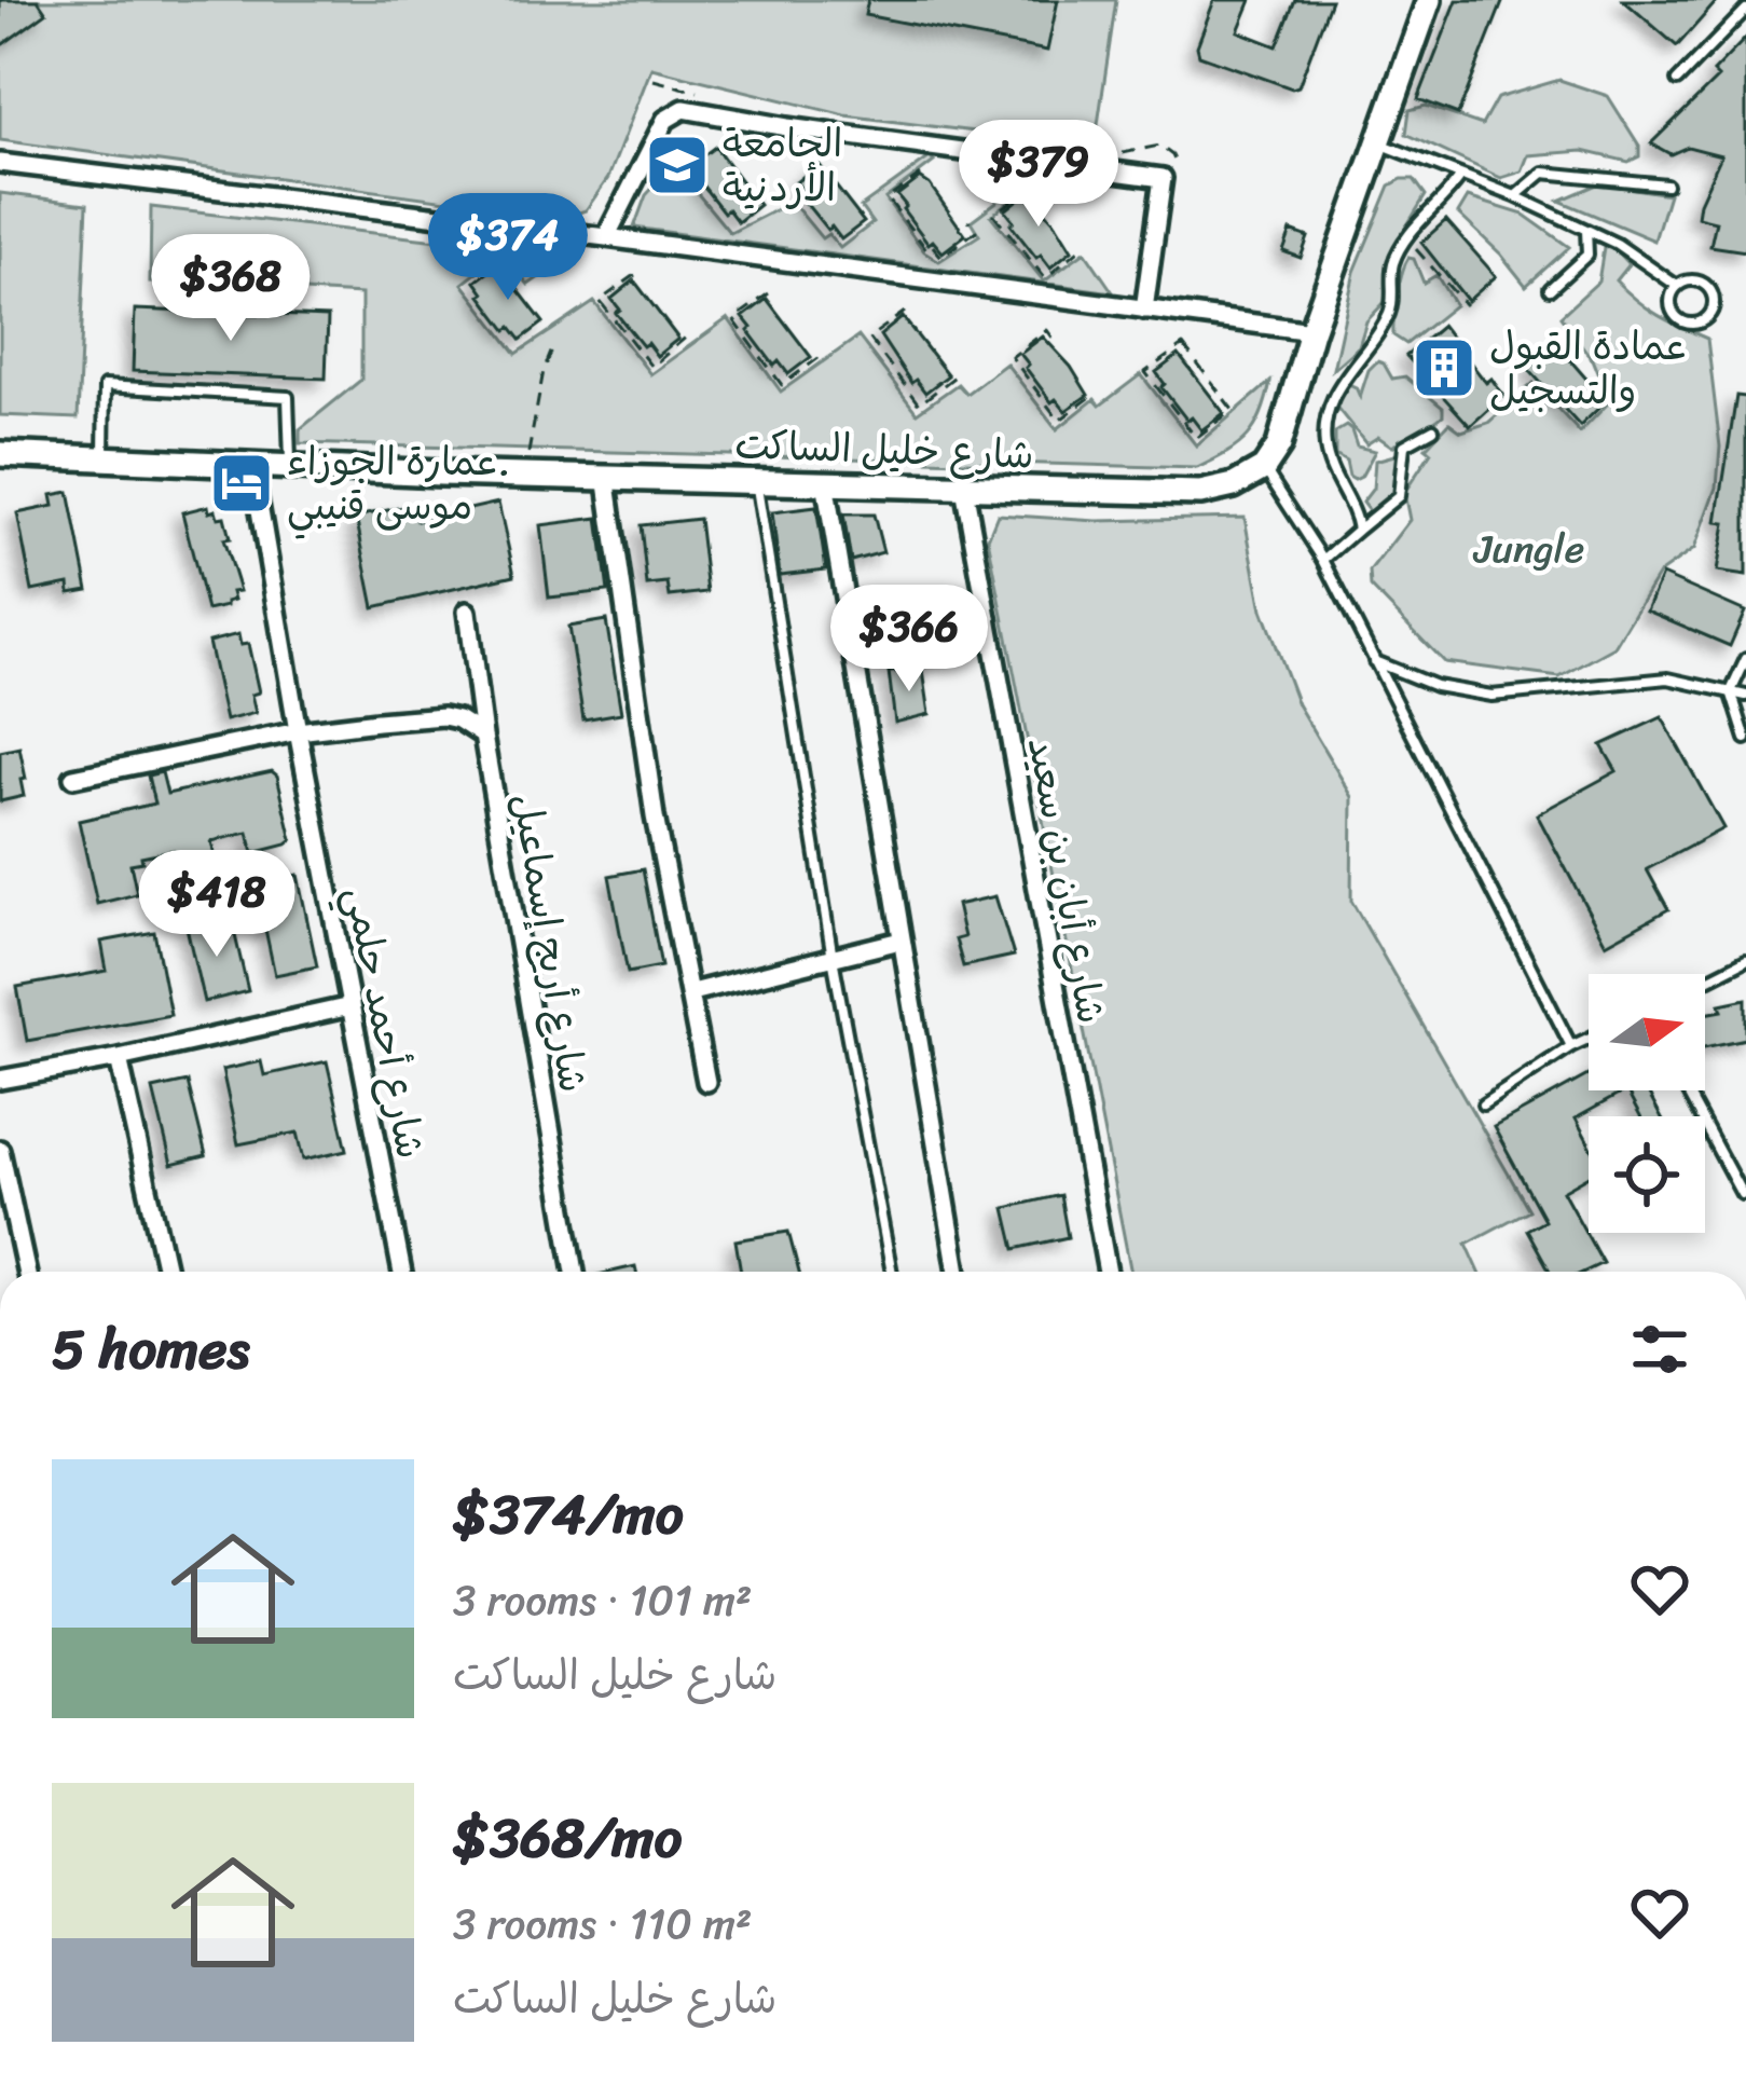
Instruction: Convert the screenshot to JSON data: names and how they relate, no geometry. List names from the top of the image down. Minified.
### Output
{"streets":{"street":["شارع خليل الساكت","شارع أبان بن سعيد","شارع أريج إسماعيل","شارع أحمد حلمي"]},"crossings":[["شارع خليل الساكت","شارع أبان بن سعيد"],["شارع خليل الساكت","شارع أحمد حلمي"]],"parks":["Jungle"],"places":{"school or university":["الجامعة الأردنية"],"building":["عمادة القبول والتسجيل"],"hotel":["عمارة الجوزاء. موسى قنيبي"]},"north":"right","page":{"price":["$379","$374","$368","$366","$418"],"heading":"5 homes","list":[{"name":"$374/mo","note":"3 rooms · 101 m² · شارع خليل الساكت"},{"name":"$368/mo","note":"3 rooms · 110 m² · شارع خليل الساكت"}]}}
